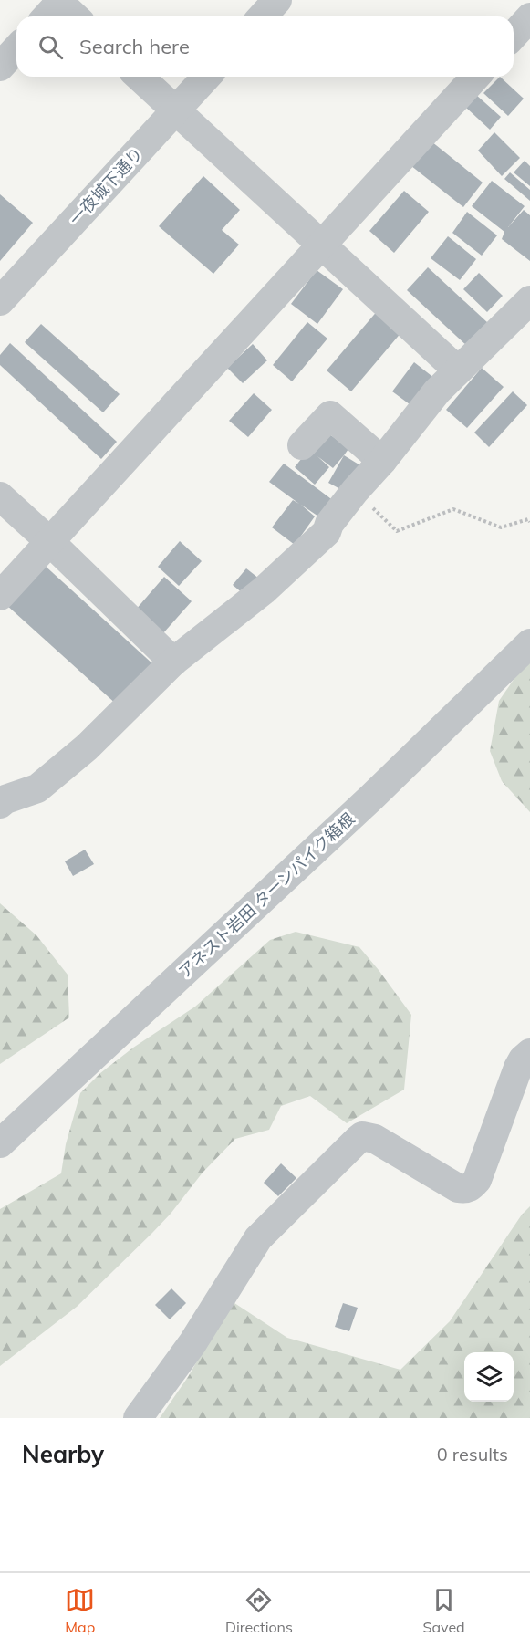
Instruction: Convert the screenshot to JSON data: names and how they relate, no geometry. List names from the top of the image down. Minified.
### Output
{"streets":{"street":["一夜城下通り","アネスト岩田 ターンパイク箱根"]},"page":{"search":"Search here","heading":["Nearby","0 results"],"nav":["Map","Directions","Saved"]}}
